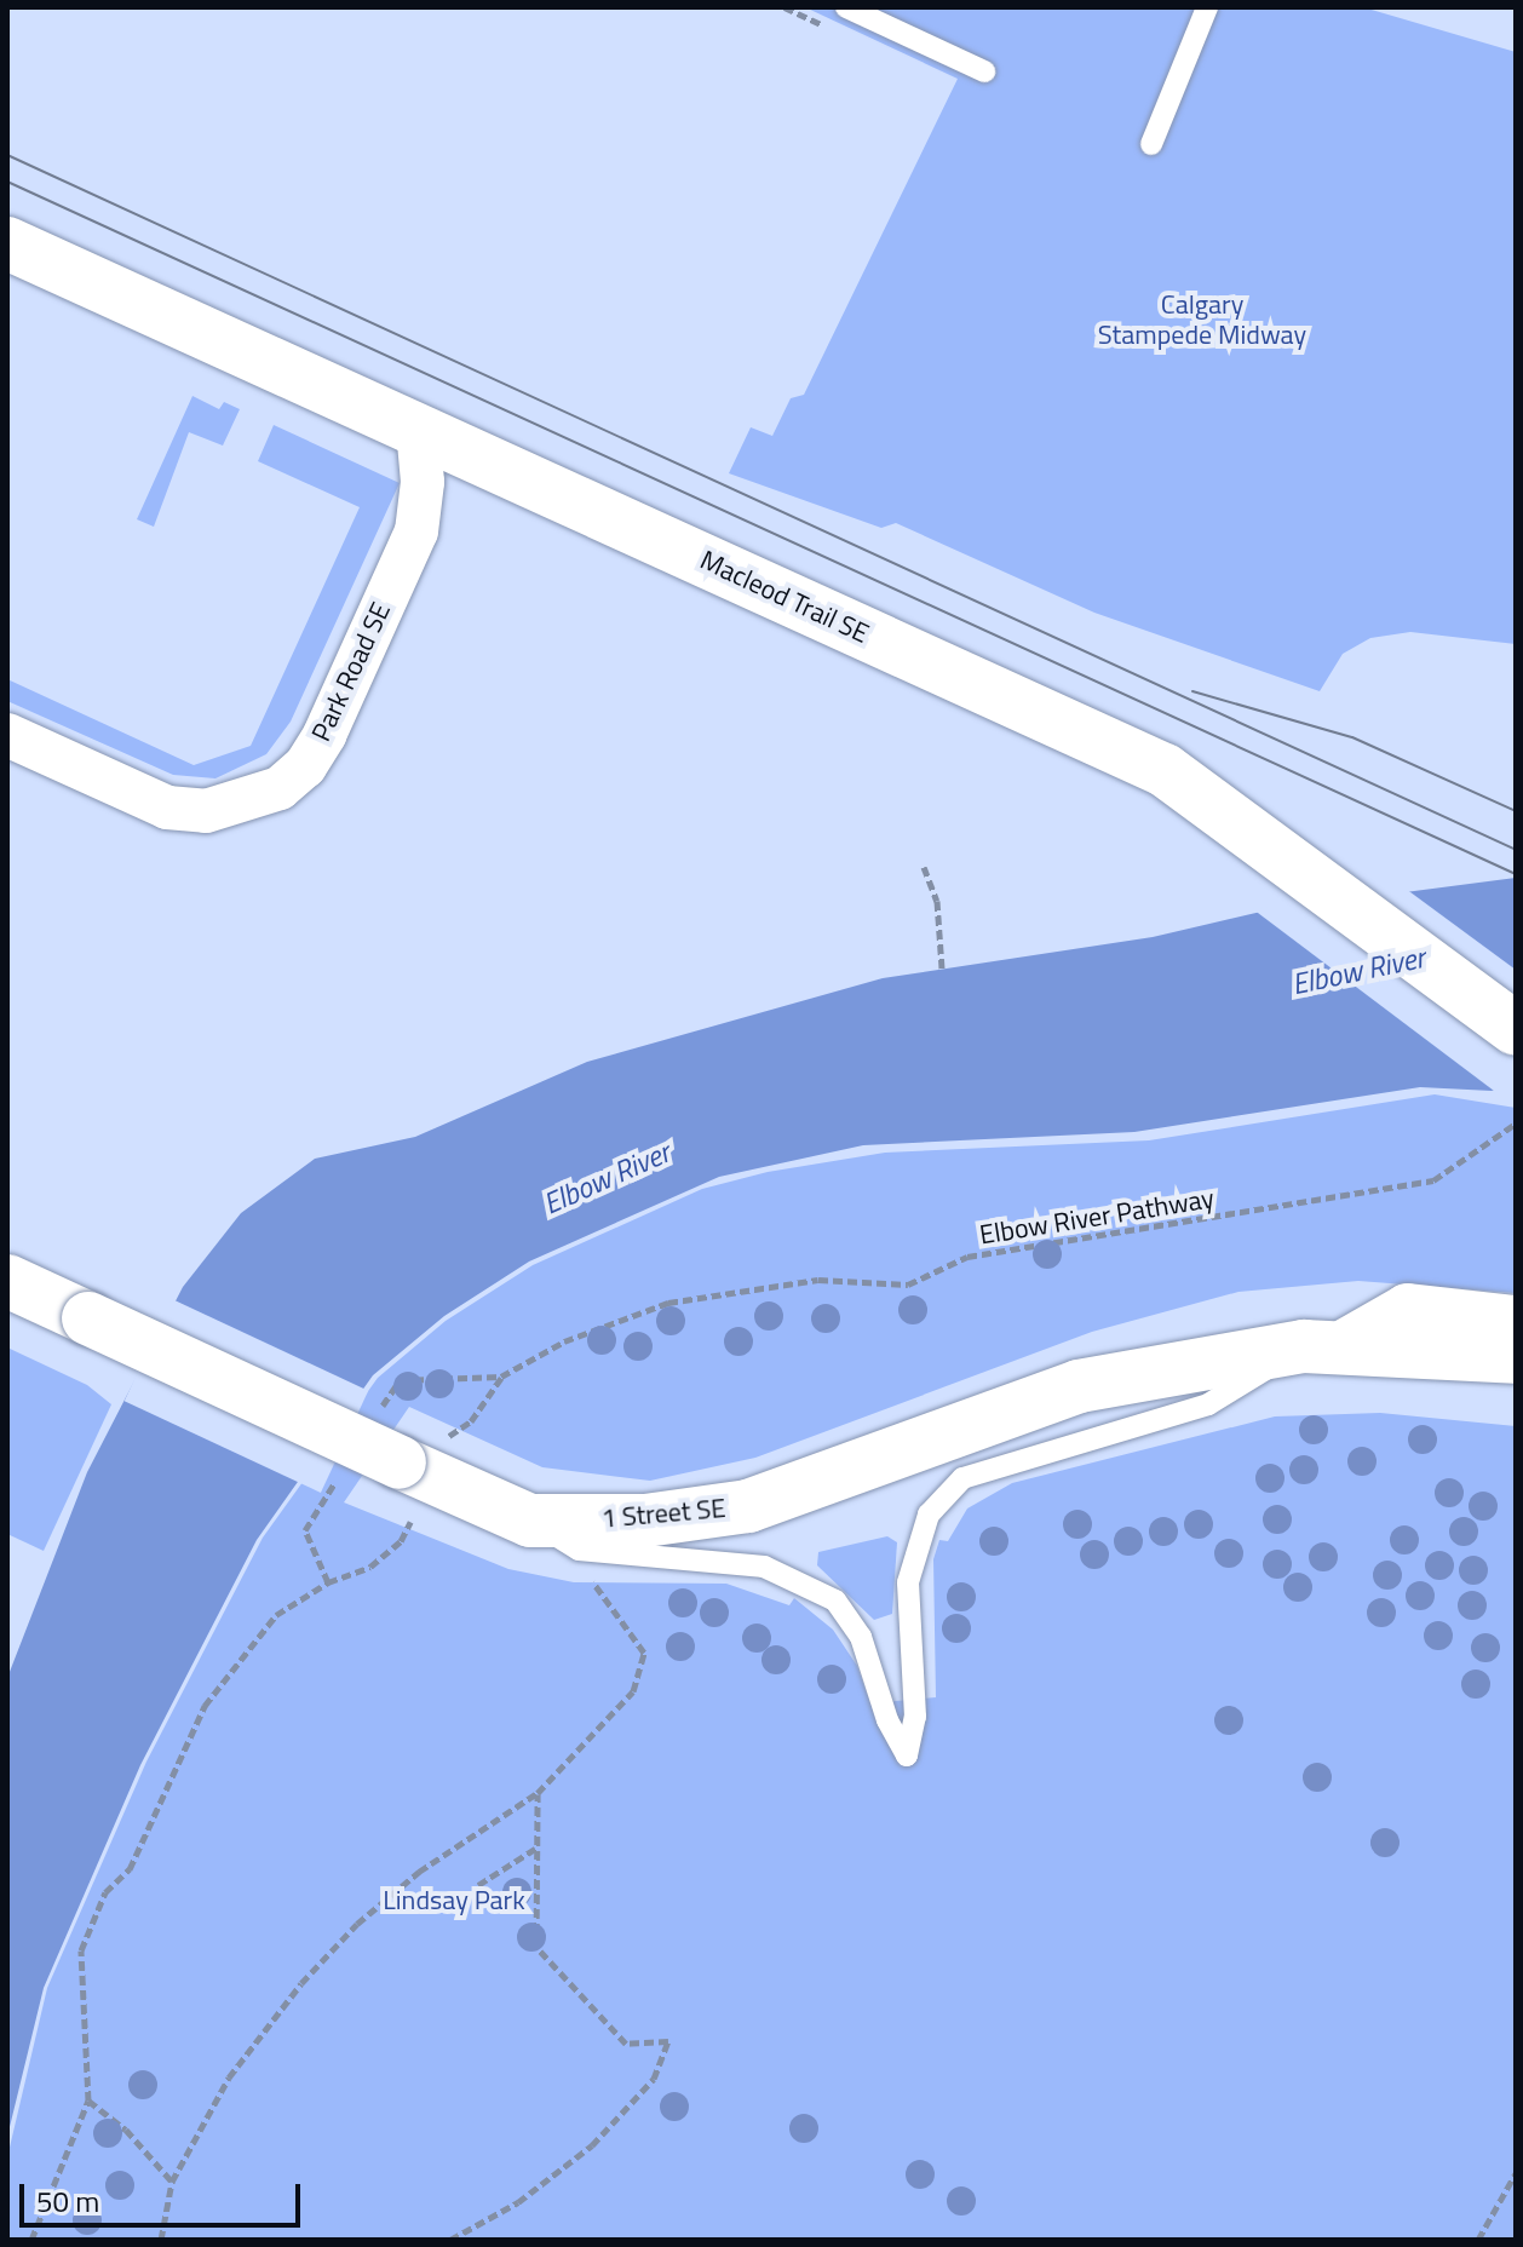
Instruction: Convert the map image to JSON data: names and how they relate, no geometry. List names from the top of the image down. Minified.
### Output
{"streets":{"main road":["Macleod Trail SE","1 Street SE"],"street":["Park Road SE"],"path":["Elbow River Pathway"]},"crossings":[["Macleod Trail SE","Park Road SE"]],"water":["Elbow River"],"parks":["Calgary Stampede Midway","Lindsay Park"],"scale_bar":"50 m"}
